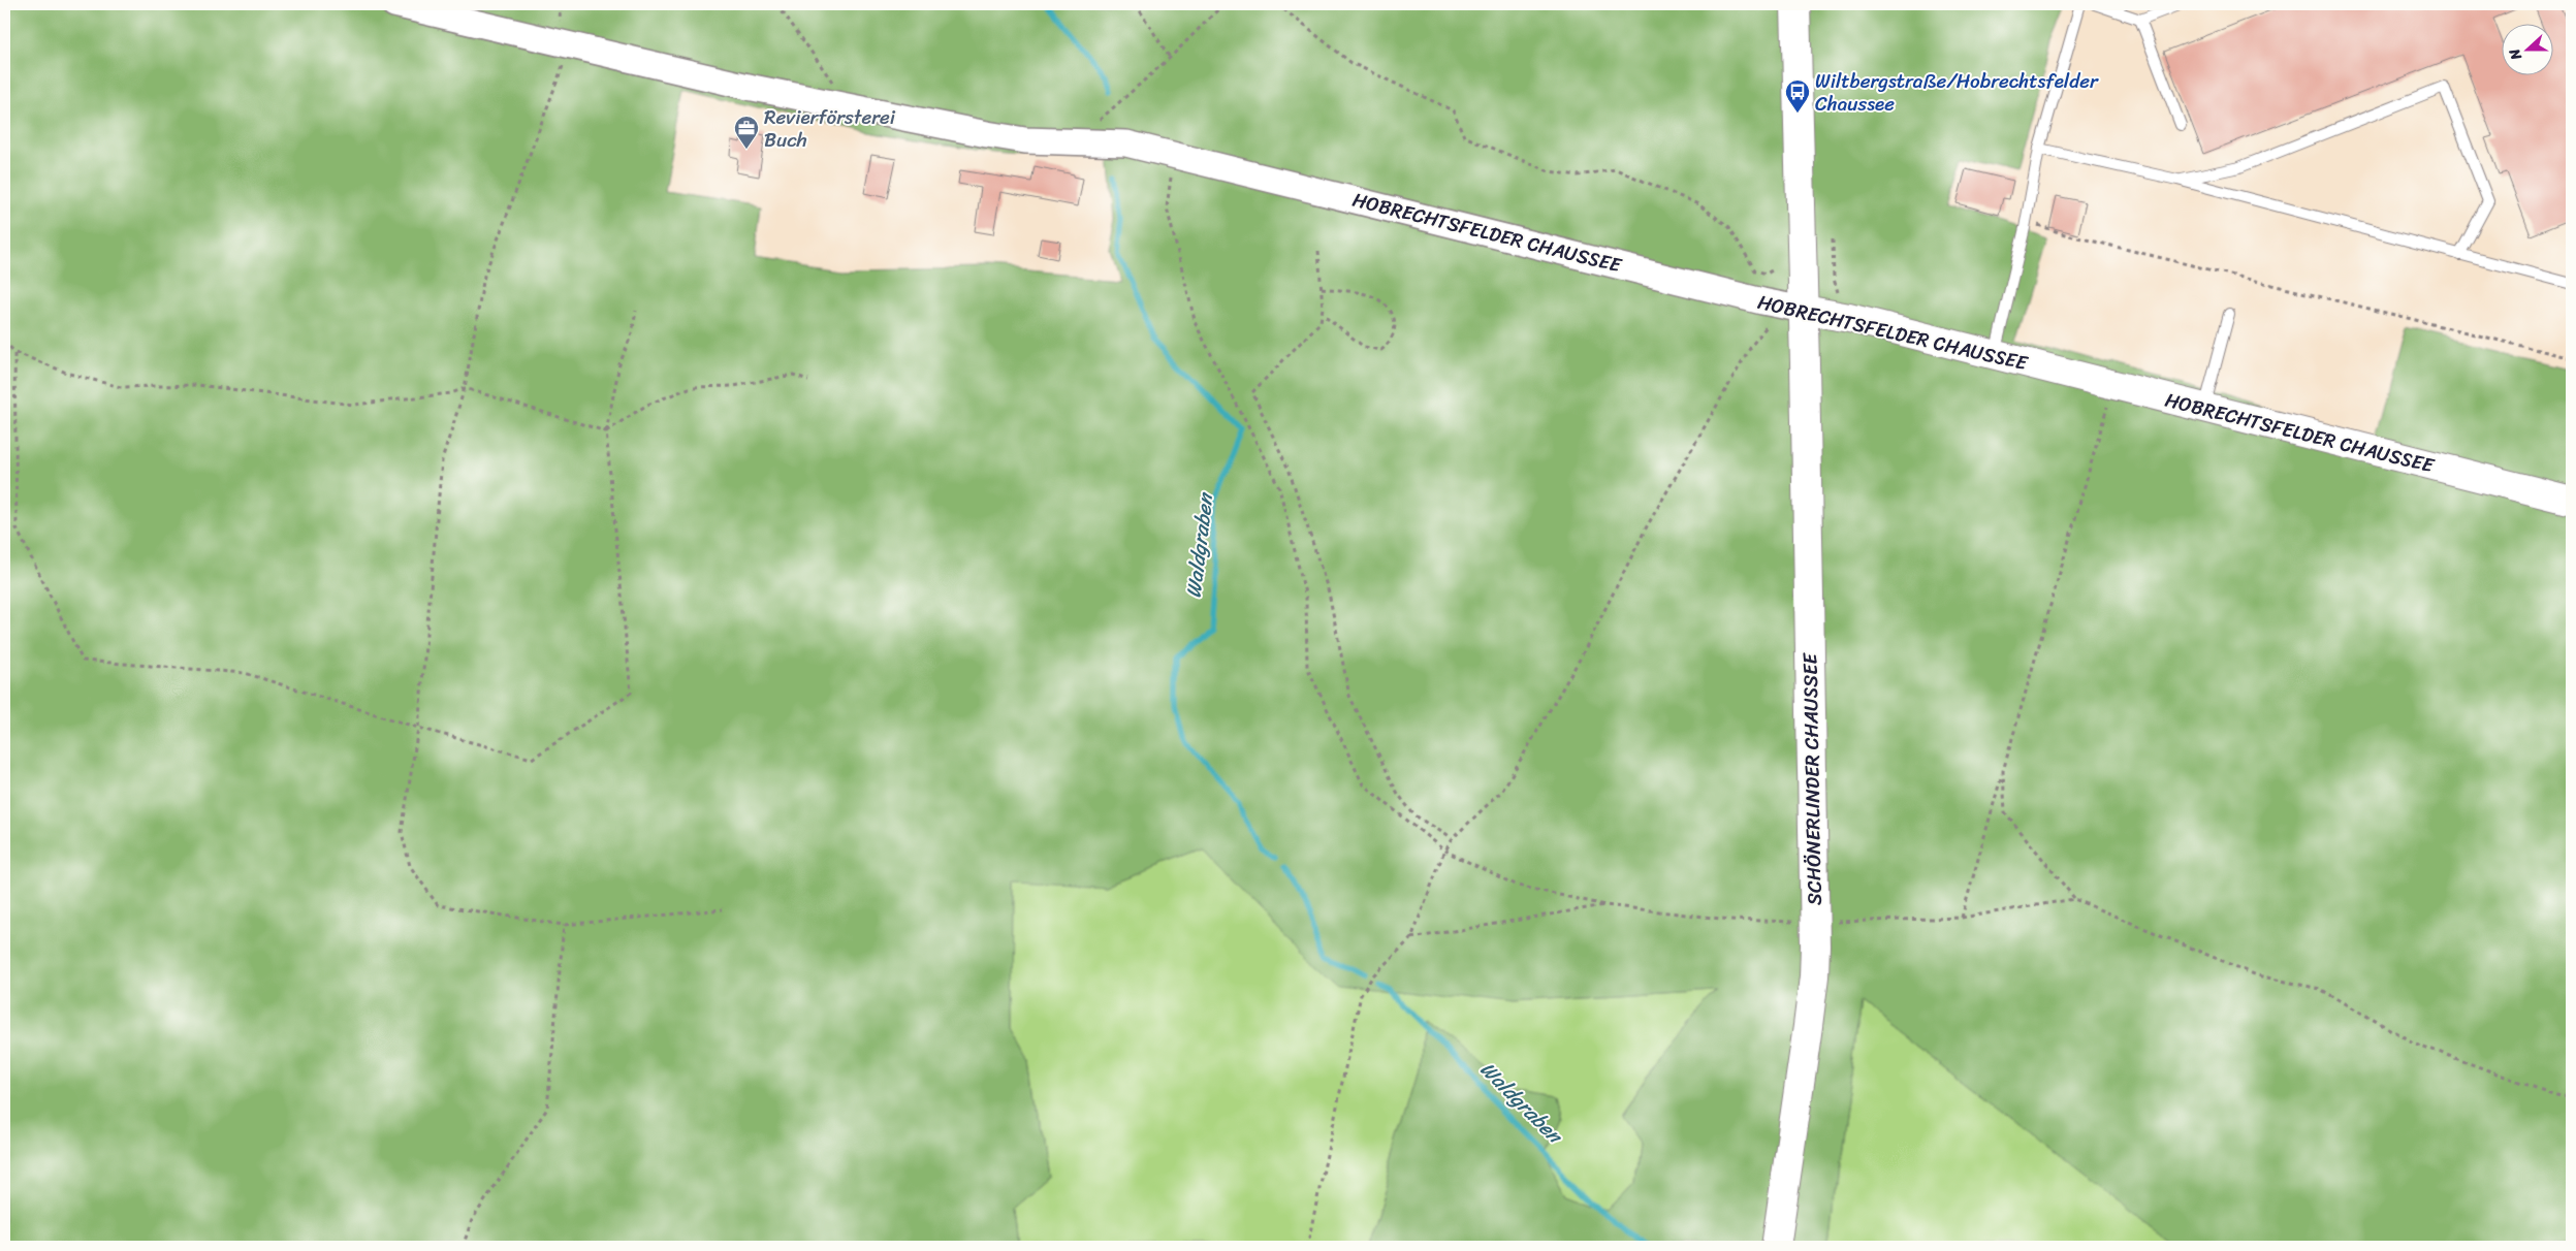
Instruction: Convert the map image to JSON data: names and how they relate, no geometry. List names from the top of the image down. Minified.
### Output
{"streets":{"main road":["HOBRECHTSFELDER CHAUSSEE","SCHÖNERLINDER CHAUSSEE"]},"crossings":[["HOBRECHTSFELDER CHAUSSEE","SCHÖNERLINDER CHAUSSEE"]],"water":["Waldgraben"],"places":{"bus stop":["Wiltbergstraße/Hobrechtsfelder Chaussee"],"office":["Revierförsterei Buch"]},"north":"left"}
